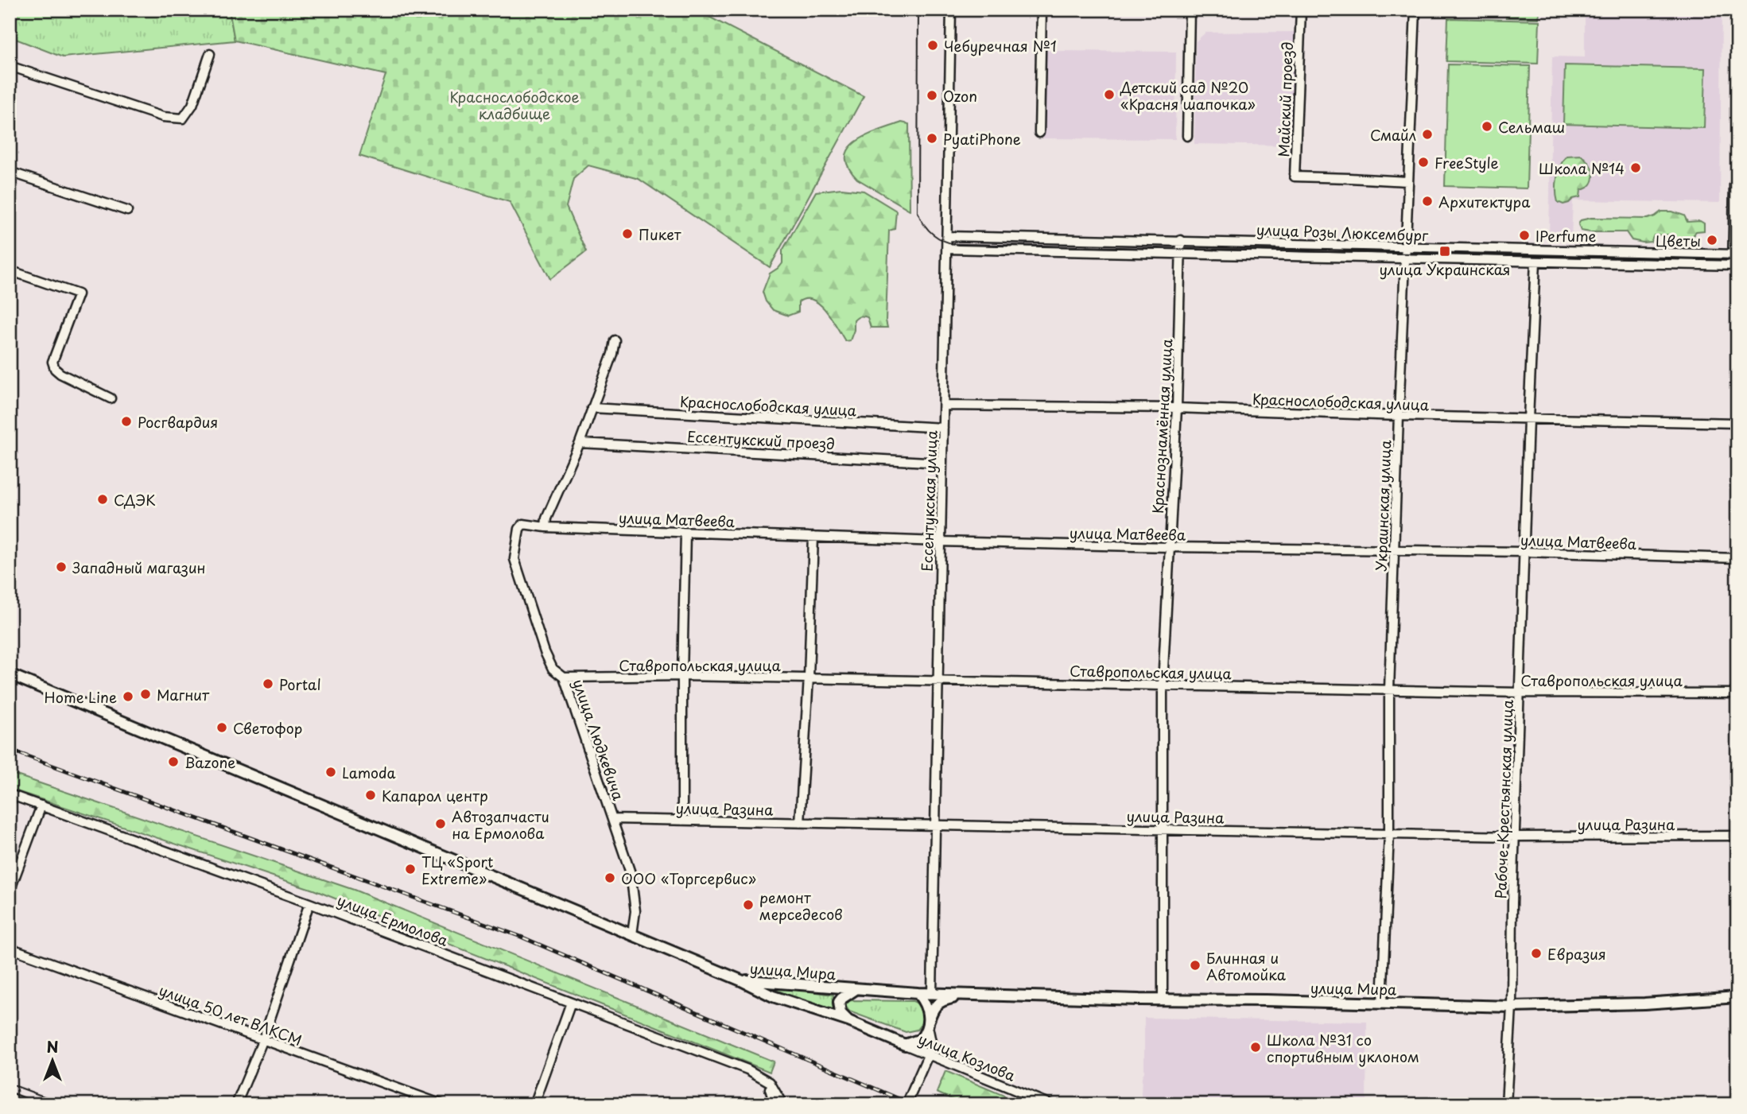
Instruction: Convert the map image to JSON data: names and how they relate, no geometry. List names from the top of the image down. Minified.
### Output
{"streets":{"main road":["улица Мира"],"street":["Майский проезд","улица Розы Люксембург","Краснослободская улица","Краснознамённая улица","Ессентукский проезд","Ессентукская улица","Украинская улица","улица Матвеева","Ставропольская улица","улица Людкевича","Рабоче-Крестьянская улица","улица Разина","улица Ермолова","улица 50 лет ВЛКСМ","улица Козлова"]},"crossings":[["Майский проезд","Украинская улица"],["улица Розы Люксембург","Краснознамённая улица"],["улица Розы Люксембург","Ессентукская улица"],["улица Розы Люксембург","Украинская улица"],["улица Розы Люксембург","Рабоче-Крестьянская улица"],["Краснослободская улица","Краснознамённая улица"],["Краснослободская улица","Ессентукская улица"],["Краснослободская улица","Украинская улица"],["Краснослободская улица","Рабоче-Крестьянская улица"],["Краснознамённая улица","улица Матвеева"],["Краснознамённая улица","Ставропольская улица"],["Краснознамённая улица","улица Разина"],["Краснознамённая улица","улица Мира"],["Ессентукский проезд","Ессентукская улица"],["Ессентукская улица","улица Матвеева"],["Ессентукская улица","Ставропольская улица"],["Ессентукская улица","улица Разина"],["Ессентукская улица","улица Мира"],["Украинская улица","улица Матвеева"],["Украинская улица","Ставропольская улица"],["Украинская улица","улица Разина"],["Украинская улица","улица Мира"],["улица Матвеева","улица Людкевича"],["улица Матвеева","Рабоче-Крестьянская улица"],["Ставропольская улица","улица Людкевича"],["Ставропольская улица","Рабоче-Крестьянская улица"],["улица Людкевича","улица Разина"],["Рабоче-Крестьянская улица","улица Разина"],["Рабоче-Крестьянская улица","улица Мира"],["улица Мира","улица Козлова"]],"parks":["Краснослободское кладбище"],"places":{"other":["Чебуречная №1","Детский сад №20 «Красня шапочка»","Ozon","Сельмаш","Смайл","PyatiPhone","FreeStyle","Школа №14","Архитектура","Пикет","IPerfume","Цветы","Росгвардия","СДЭК","Западный магазин","Portal","Магнит","Home Line","Светофор","Bazone","Lamoda","Капарол центр","Автозапчасти на Ермолова","ТЦ «Sport Extreme»","ООО «Торгсервис»","ремонт мерседесов","Евразия","Блинная и Автомойка","Школа №31 со спортивным уклоном"],"transit":["улица Украинская"]},"north":"top"}
